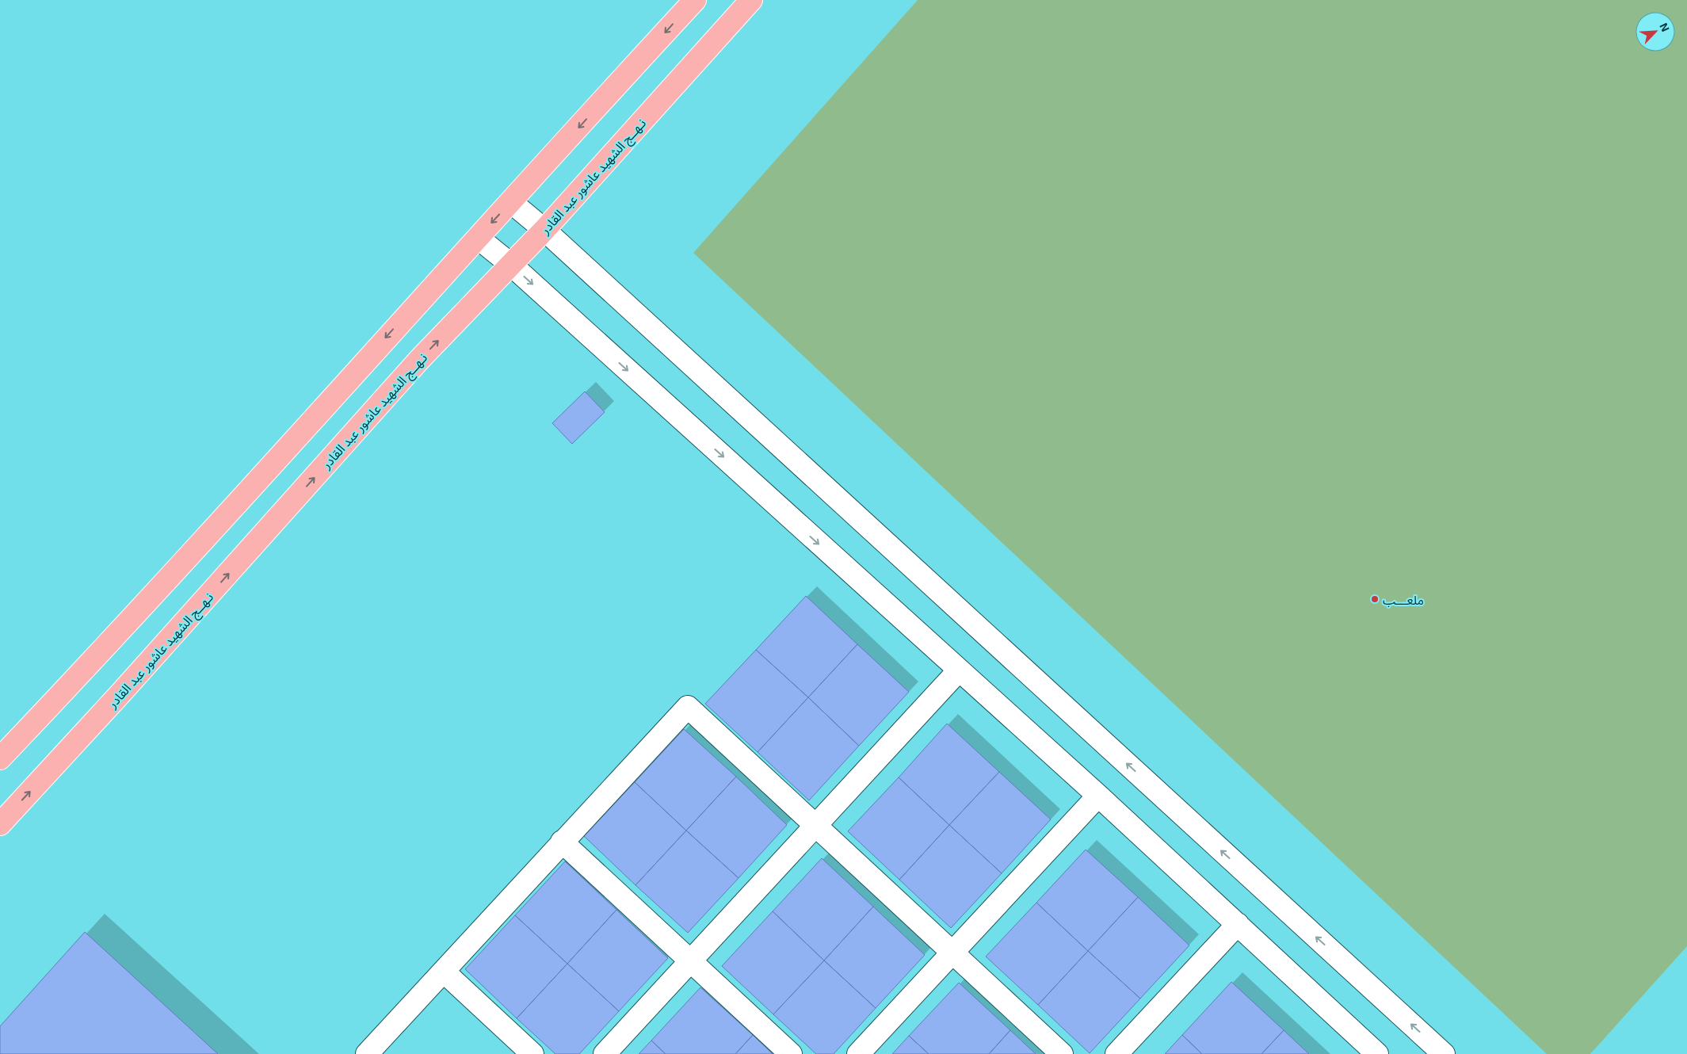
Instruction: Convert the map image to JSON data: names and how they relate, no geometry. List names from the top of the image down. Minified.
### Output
{"streets":{"main road":["نـهــج الشهيد عاشور عبد القادر"]},"places":["ملعـــب"],"north":"top right"}
